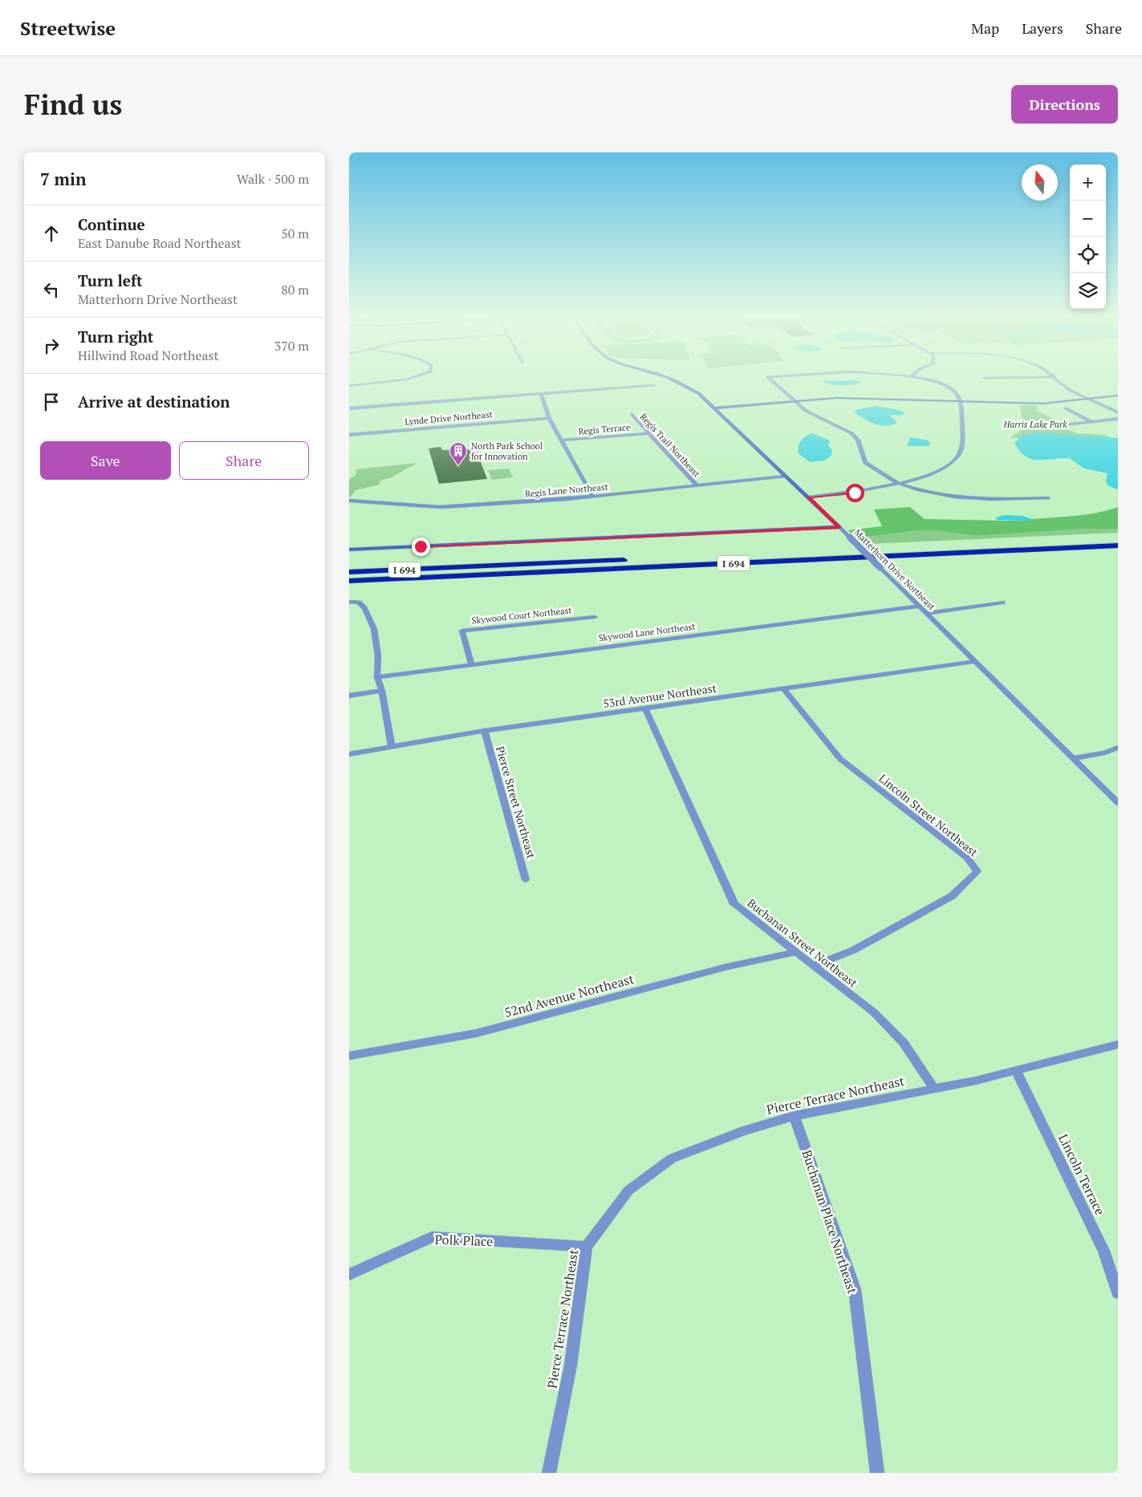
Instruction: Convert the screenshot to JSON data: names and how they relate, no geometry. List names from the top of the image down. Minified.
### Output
{"streets":{"highway":["I 694"],"street":["Lynde Drive Northeast","Regis Terrace","Regis Trail Northeast","Regis Lane Northeast","Matterhorn Drive Northeast","Skywood Court Northeast","Skywood Lane Northeast","53rd Avenue Northeast","Pierce Street Northeast","Lincoln Street Northeast","Buchanan Street Northeast","52nd Avenue Northeast","Pierce Terrace Northeast","Lincoln Terrace","Buchanan Place Northeast","Polk Place"]},"crossings":[["Regis Terrace","Regis Trail Northeast"],["Regis Trail Northeast","Regis Lane Northeast"],["Regis Lane Northeast","Matterhorn Drive Northeast"],["Matterhorn Drive Northeast","Skywood Lane Northeast"],["Matterhorn Drive Northeast","53rd Avenue Northeast"],["Skywood Court Northeast","Skywood Lane Northeast"],["53rd Avenue Northeast","Pierce Street Northeast"],["53rd Avenue Northeast","Lincoln Street Northeast"],["53rd Avenue Northeast","Buchanan Street Northeast"],["Lincoln Street Northeast","Buchanan Street Northeast"],["Buchanan Street Northeast","52nd Avenue Northeast"],["Buchanan Street Northeast","Pierce Terrace Northeast"],["Pierce Terrace Northeast","Lincoln Terrace"],["Pierce Terrace Northeast","Buchanan Place Northeast"],["Pierce Terrace Northeast","Polk Place"]],"parks":["Harris Lake Park"],"places":{"building":["North Park School for Innovation"]},"north":"top","page":{"header":"Streetwise","nav":["Map","Layers","Share"],"buttons":["Directions",["Save","Share"]],"title":"Find us","heading":["7 min","Walk · 500 m"],"map_buttons":["+","−"],"list":[["Continue","East Danube Road Northeast","50 m"],["Turn left","Matterhorn Drive Northeast","80 m"],["Turn right","Hillwind Road Northeast","370 m"],"Arrive at destination"]}}
